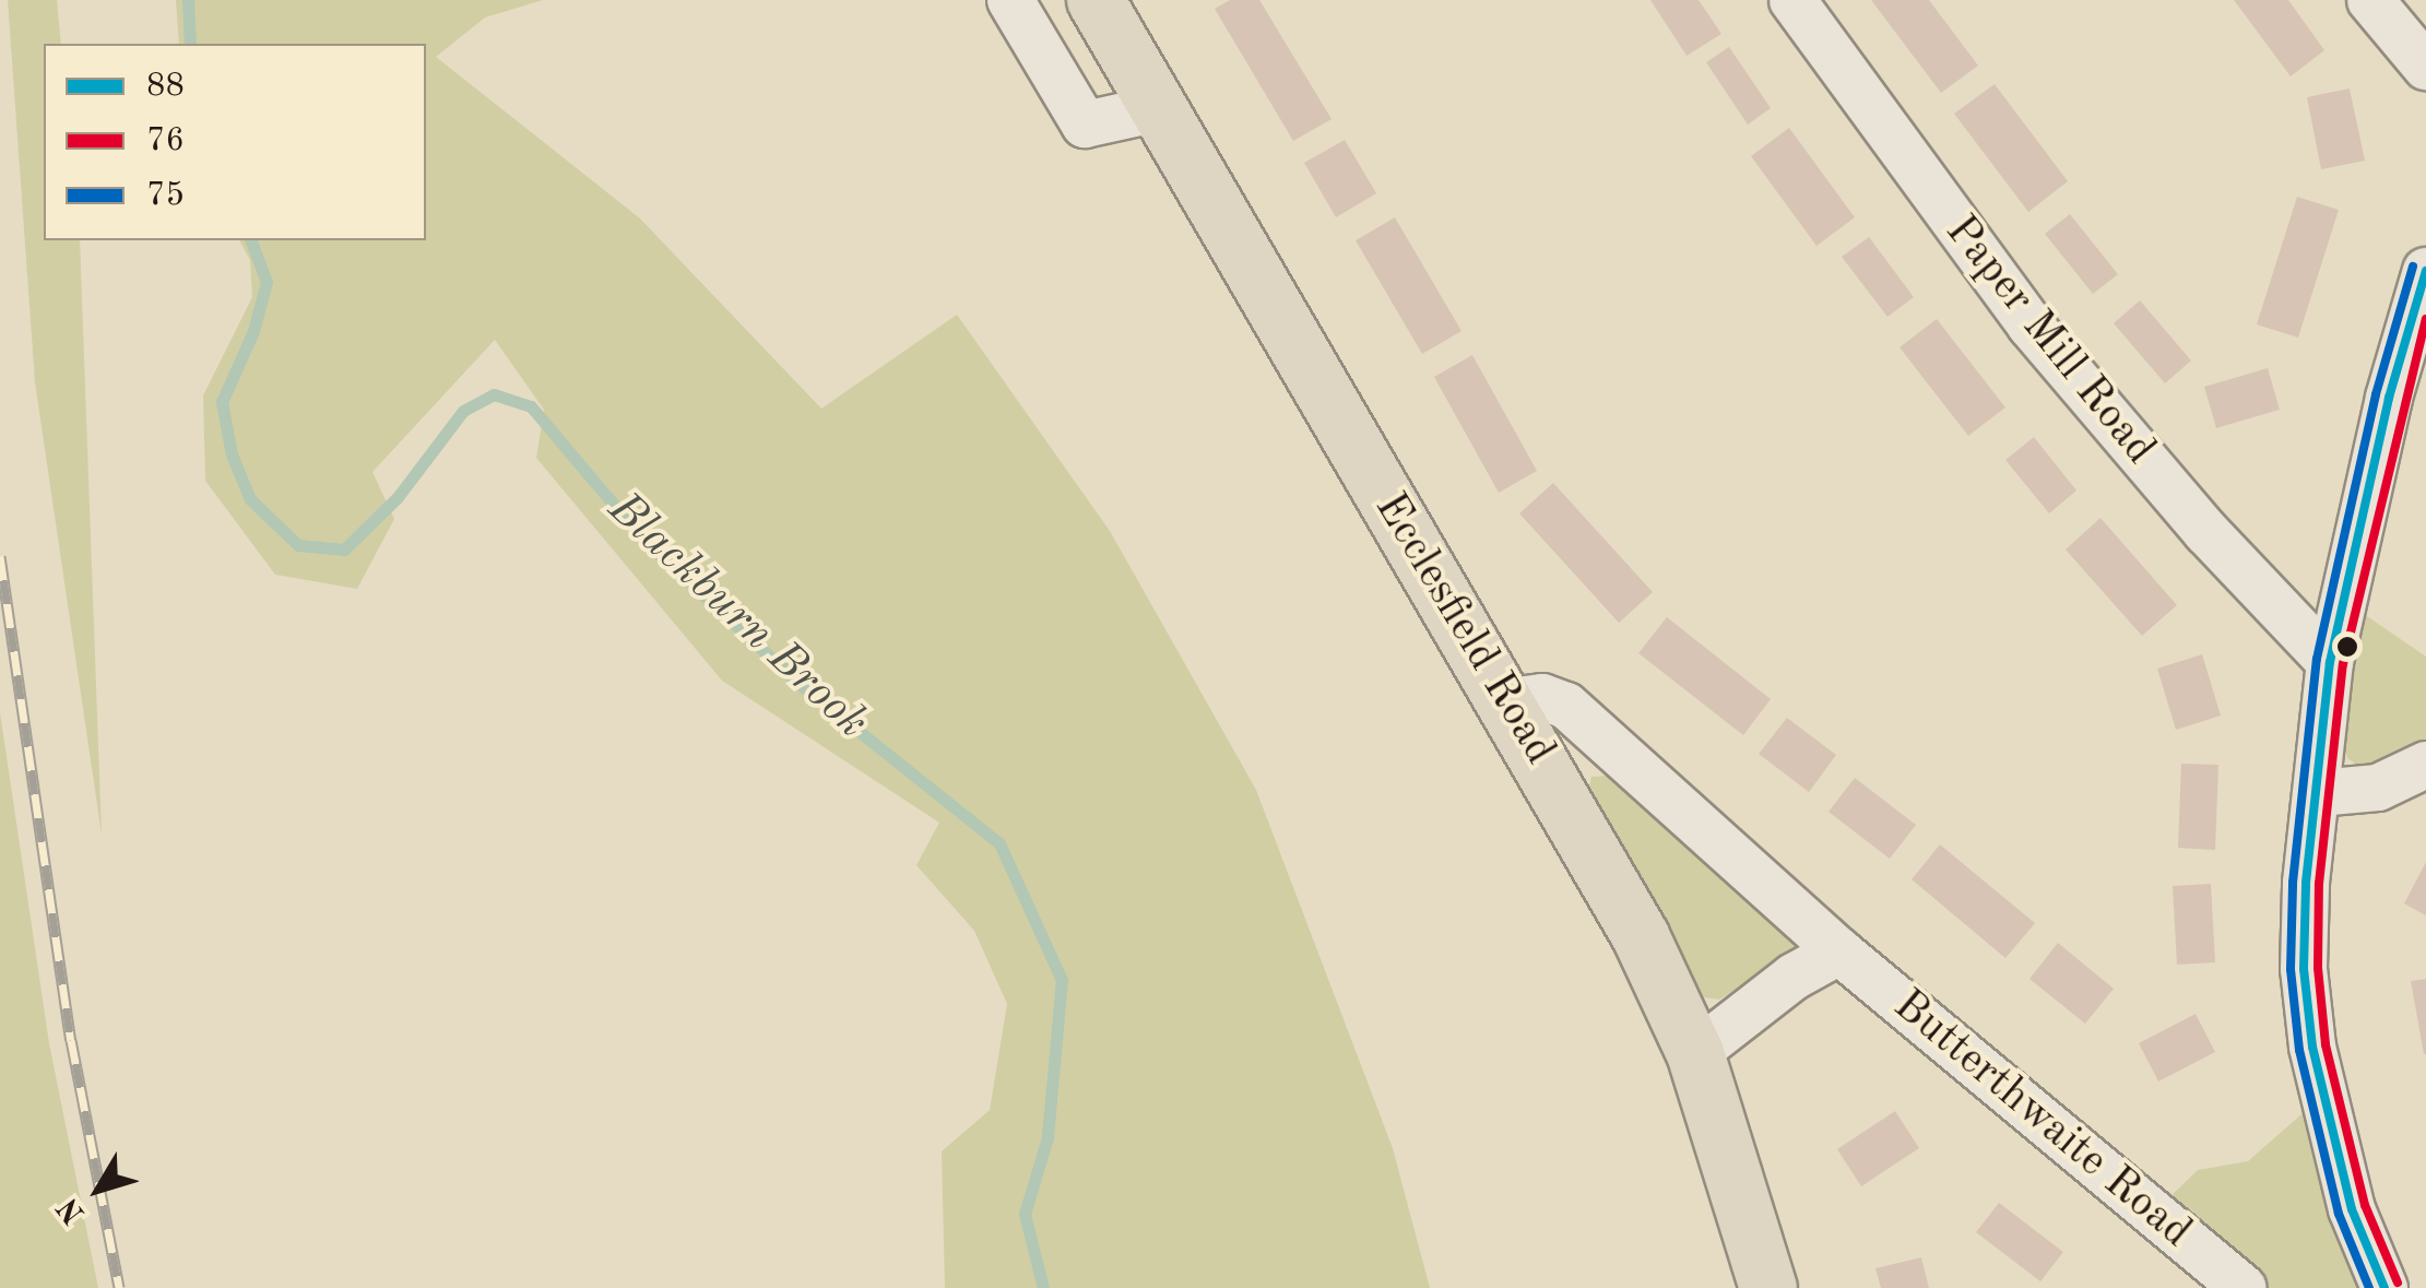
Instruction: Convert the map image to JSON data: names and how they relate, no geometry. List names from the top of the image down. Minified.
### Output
{"streets":{"main road":["Ecclesfield Road"],"street":["Paper Mill Road","Butterthwaite Road"]},"crossings":[["Ecclesfield Road","Butterthwaite Road"]],"water":["Blackburn Brook"],"lines":["transit line 75","transit line 88","transit line 76"],"legend":["88","76","75"],"north":"bottom left"}
